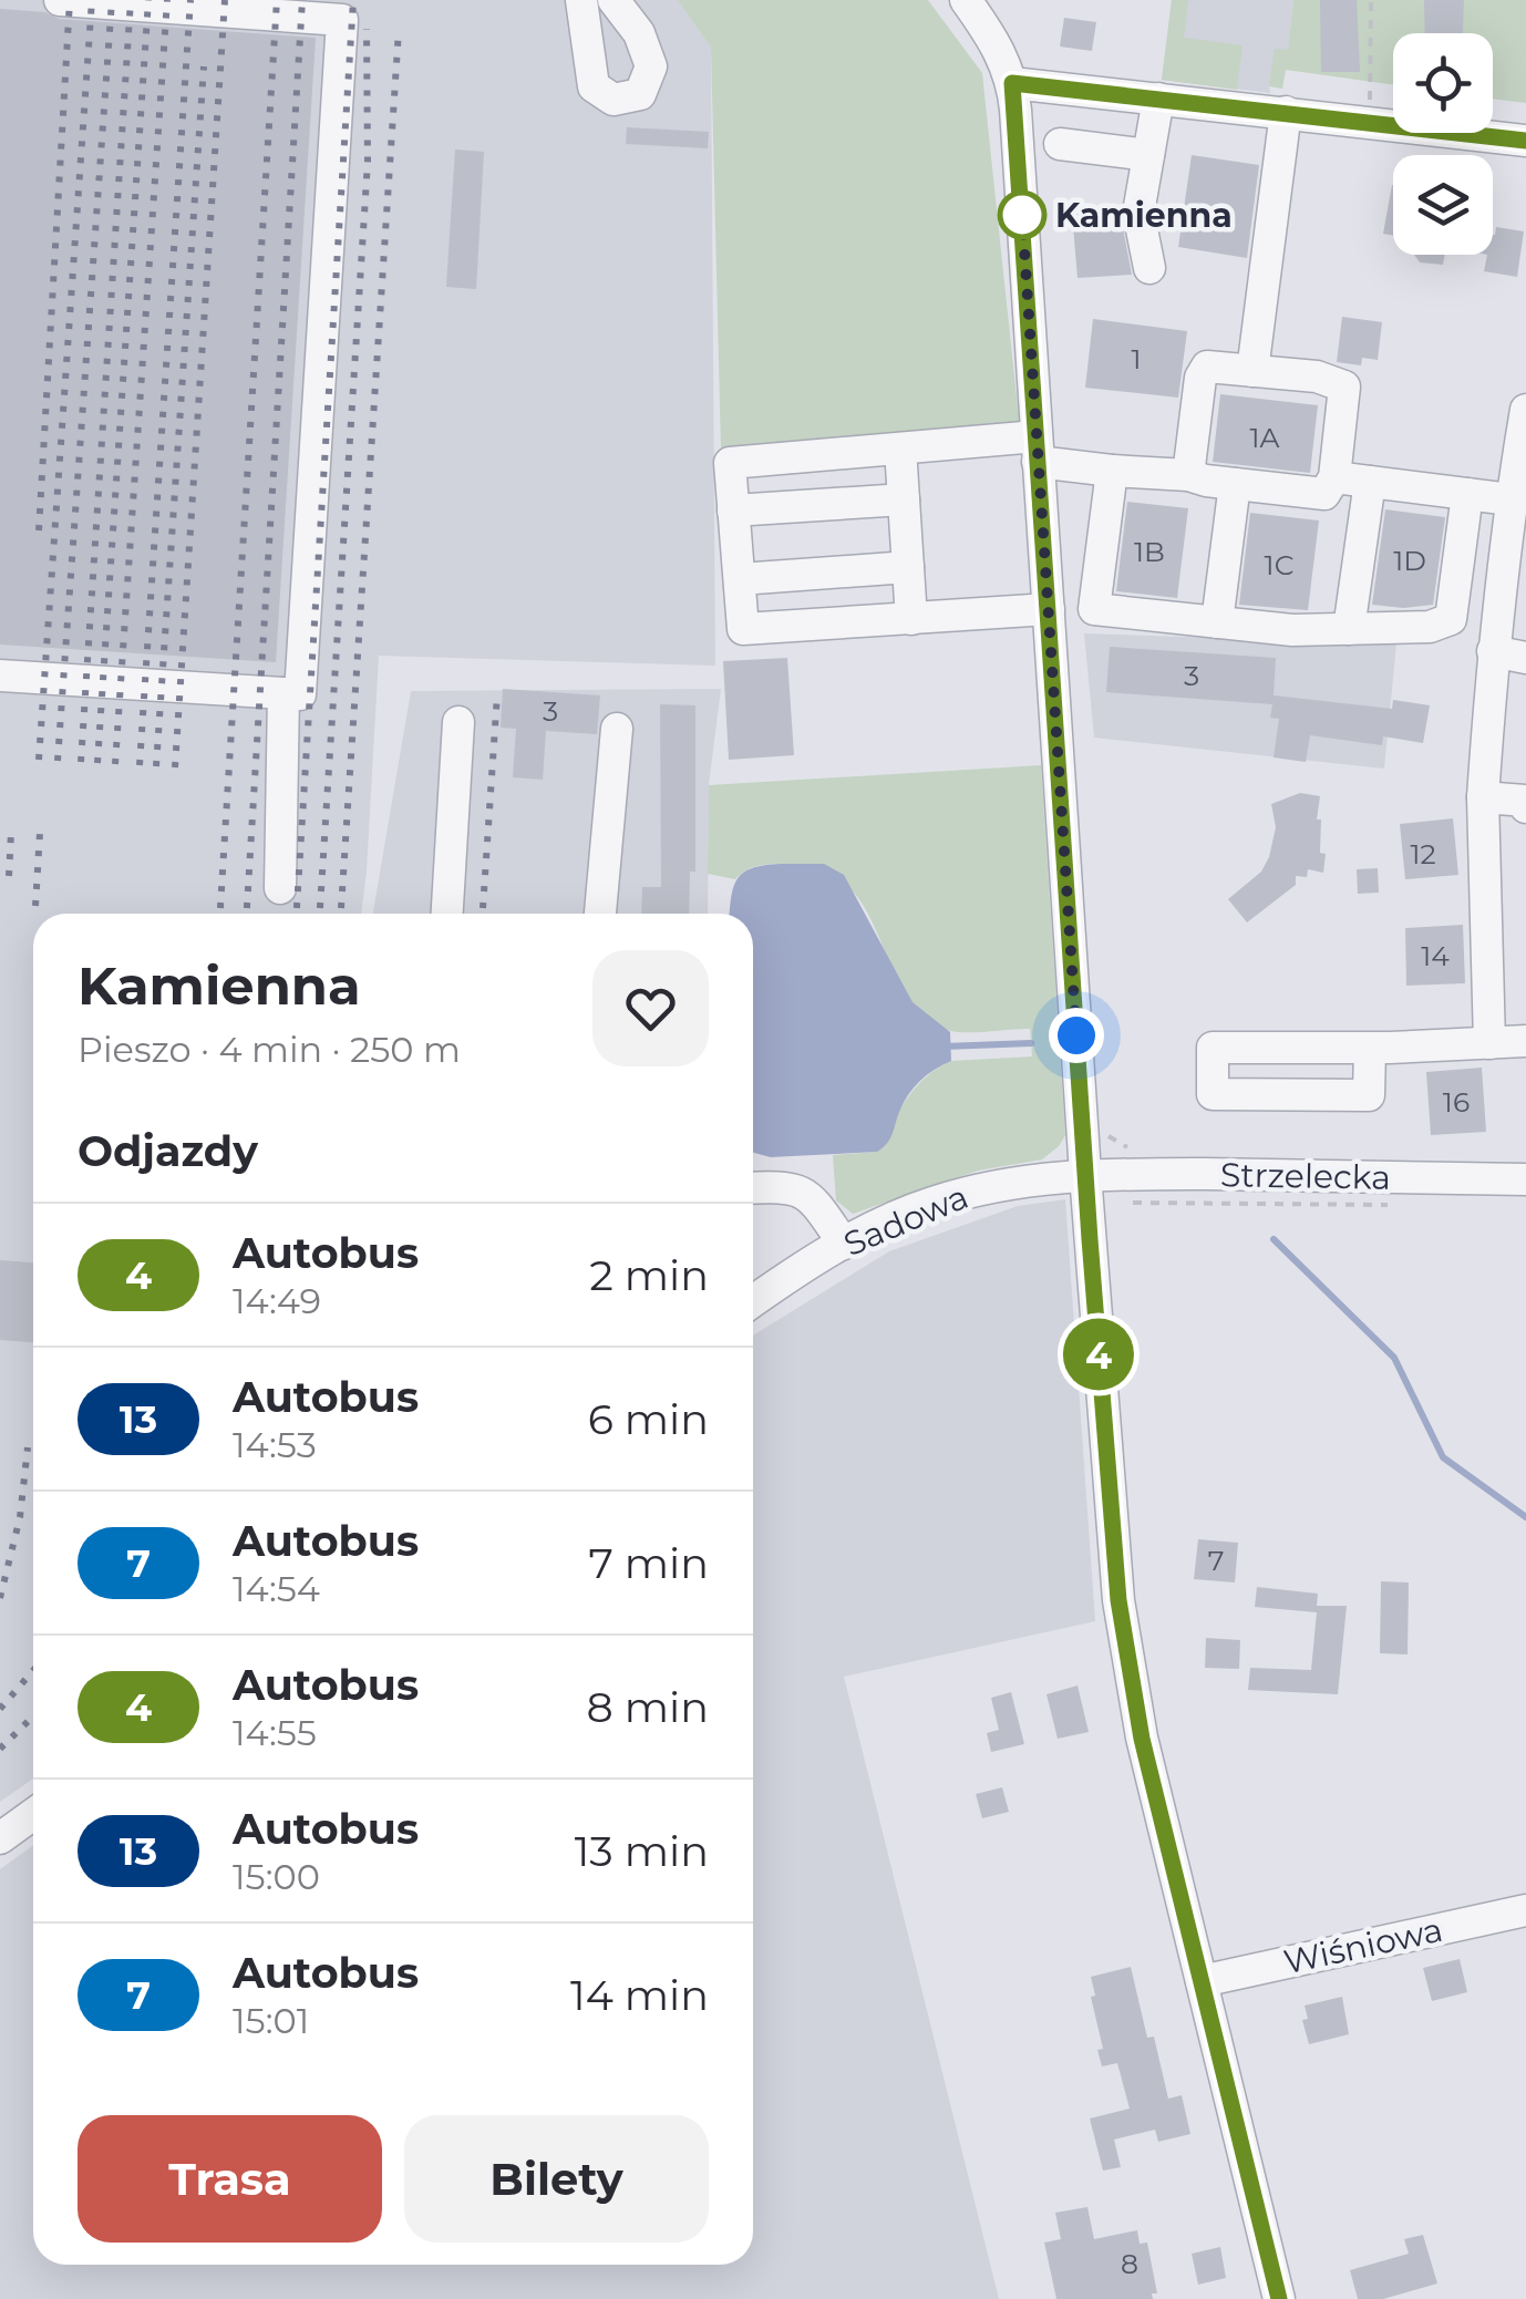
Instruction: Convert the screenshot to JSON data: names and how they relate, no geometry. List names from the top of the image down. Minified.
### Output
{"streets":{"street":["Strzelecka","Sadowa","Wiśniowa"]},"crossings":[["Strzelecka","Sadowa"]],"places":["Kamienna"],"lines":["bus line 4"],"house_numbers":["1","1A","1B","1D","1C","3","3","12","14","16","7","8"],"page":{"on_map":"4","heading":[["Kamienna","Pieszo · 4 min · 250 m"],"Odjazdy"],"list":[{"mark":"4","name":"Autobus","note":"14:49","value":"2 min"},{"mark":"13","name":"Autobus","note":"14:53","value":"6 min"},{"mark":"7","name":"Autobus","note":"14:54","value":"7 min"},{"mark":"4","name":"Autobus","note":"14:55","value":"8 min"},{"mark":"13","name":"Autobus","note":"15:00","value":"13 min"},{"mark":"7","name":"Autobus","note":"15:01","value":"14 min"}],"buttons":["Trasa","Bilety"]}}
